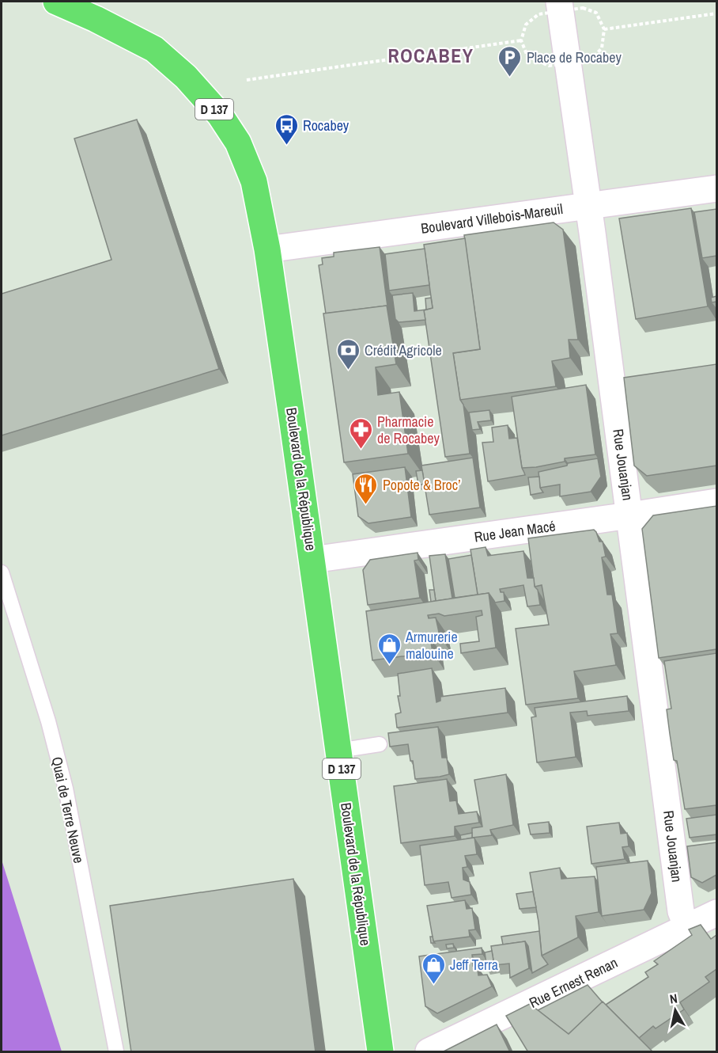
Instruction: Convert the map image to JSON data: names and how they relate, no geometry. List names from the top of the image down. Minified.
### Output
{"streets":{"main road":["D 137","Boulevard de la République"],"street":["Boulevard Villebois-Mareuil","Rue Jouanjan","Rue Jean Macé","Rue Ernest Renan"],"lane":["Quai de Terre Neuve"]},"crossings":[["Boulevard Villebois-Mareuil","Rue Jouanjan"],["Boulevard Villebois-Mareuil","Boulevard de la République"],["Rue Jouanjan","Rue Jean Macé"],["Rue Jouanjan","Rue Ernest Renan"],["Boulevard de la République","Rue Jean Macé"]],"districts":["ROCABEY"],"places":{"parking":["Place de Rocabey"],"bus stop":["Rocabey"],"bank":["Crédit Agricole"],"pharmacy":["Pharmacie de Rocabey"],"restaurant":["Popote & Broc’"],"shop":["Armurerie malouine","Jeff Terra"]},"north":"top"}
